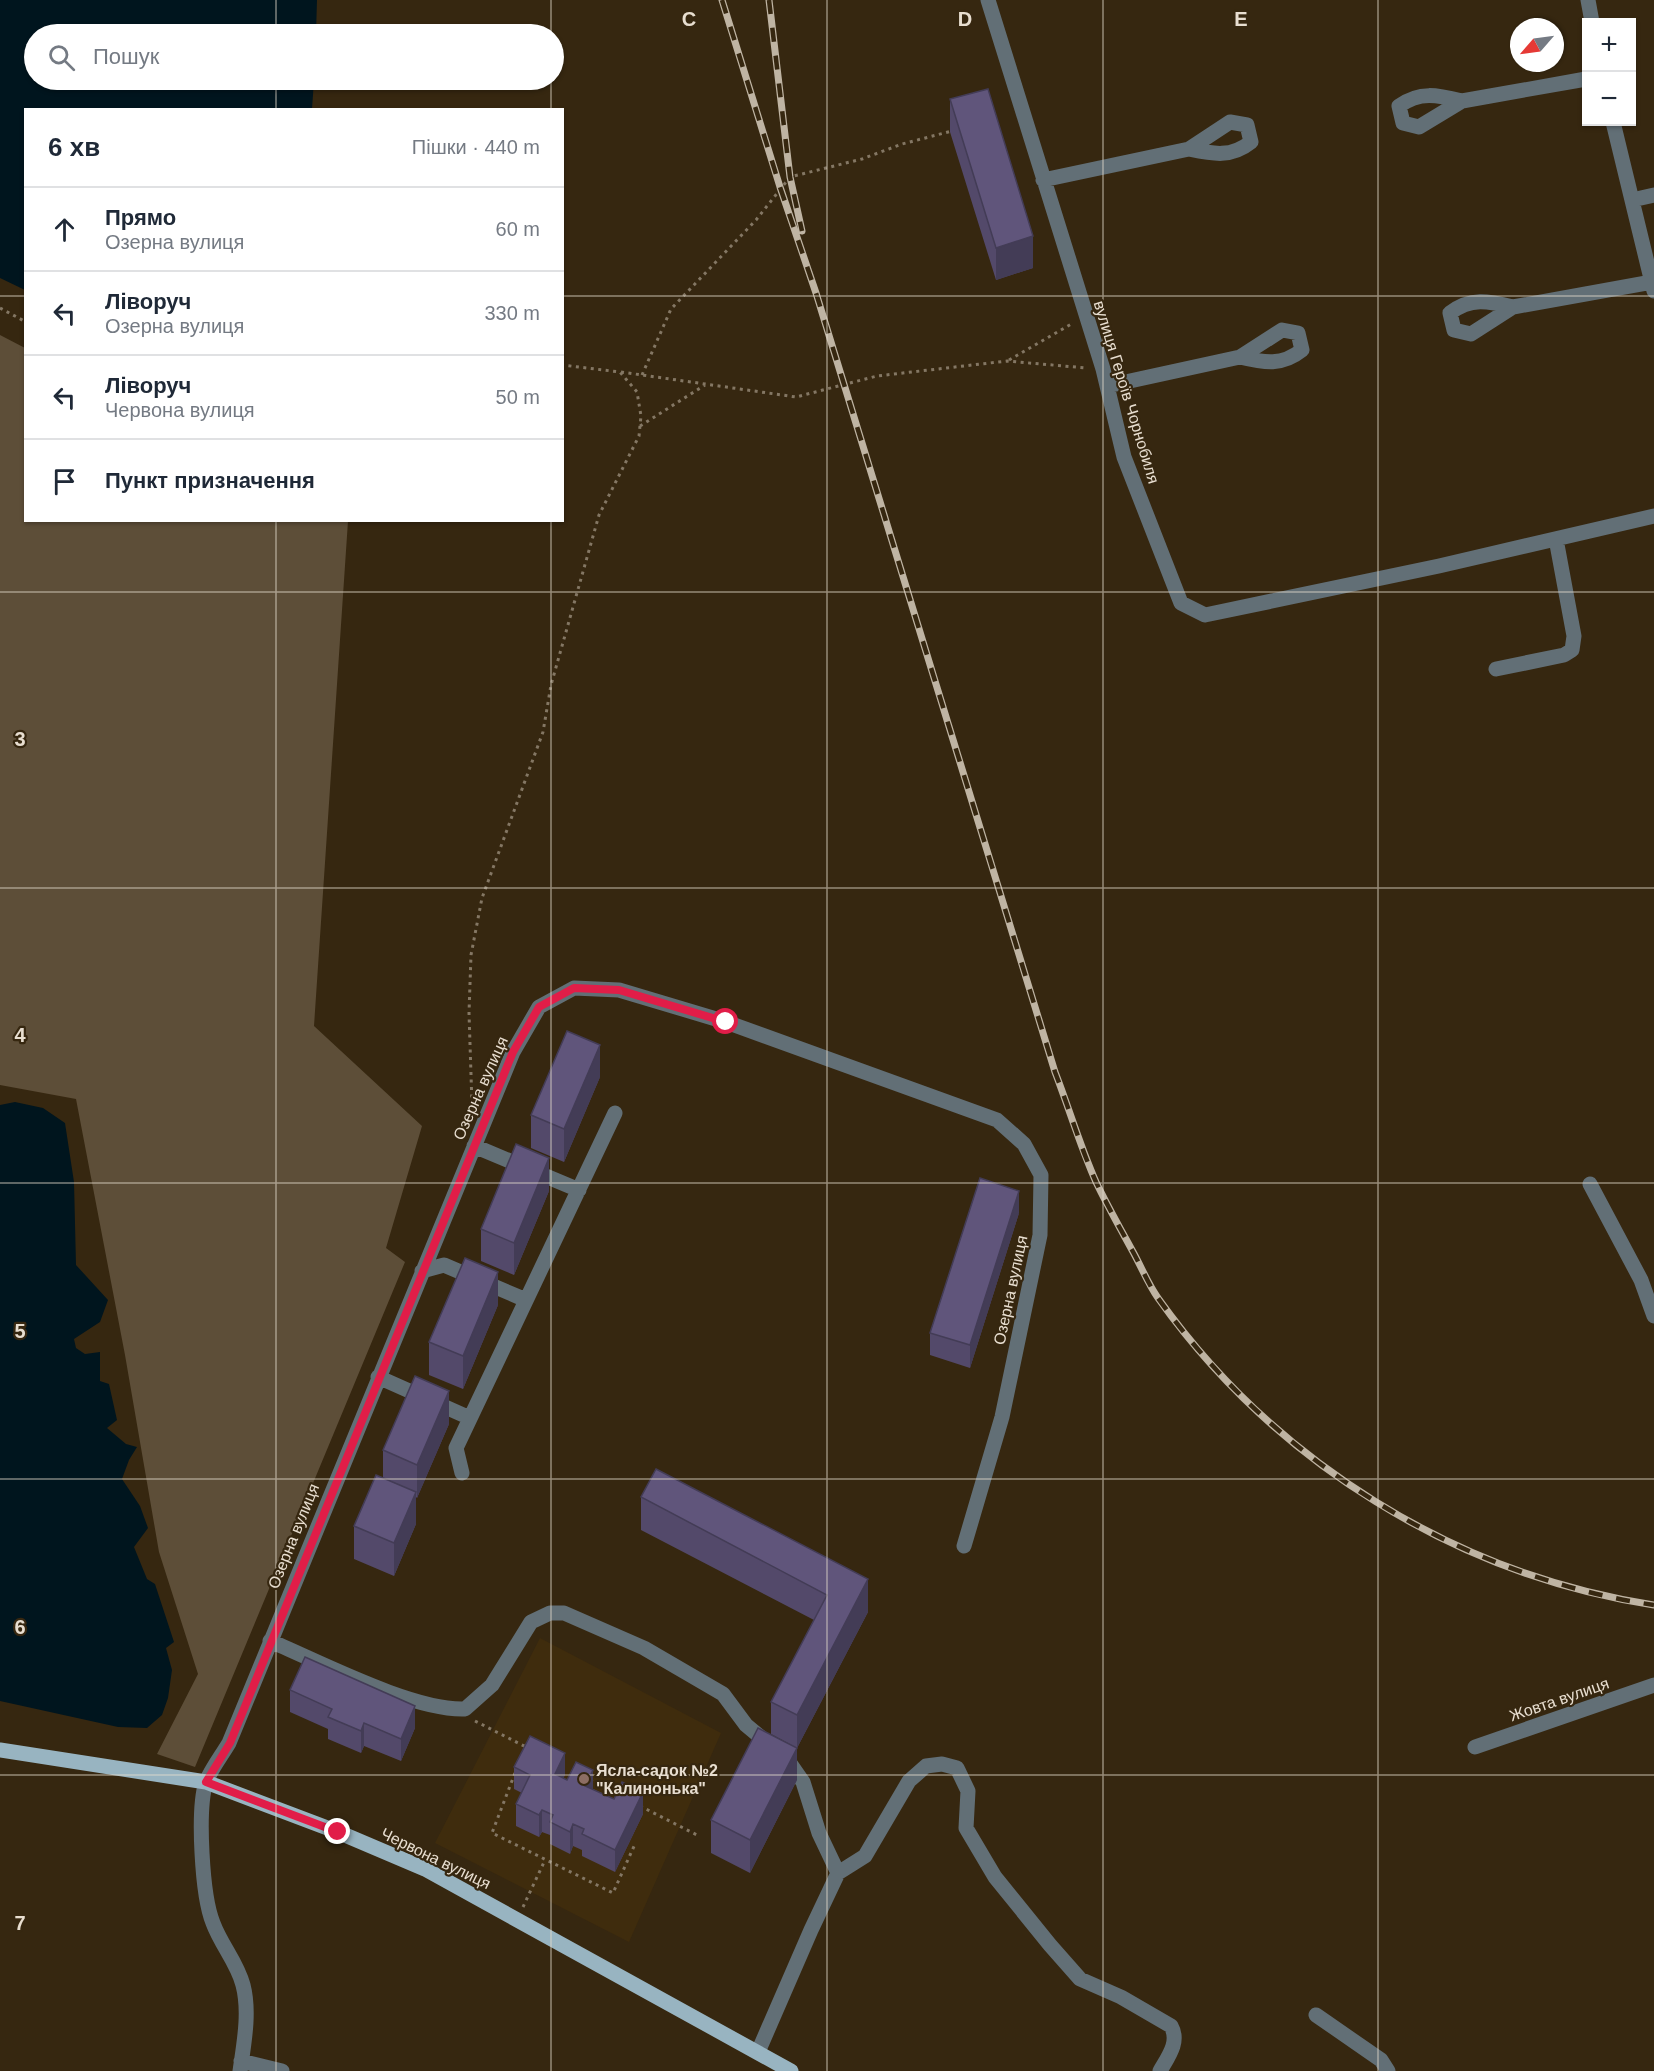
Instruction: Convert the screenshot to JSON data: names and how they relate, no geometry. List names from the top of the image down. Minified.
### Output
{"streets":{"main road":["Червона вулиця"],"street":["вулиця Героїв Чорнобиля","Озерна вулиця","Жовта вулиця"]},"crossings":[["Озерна вулиця","Червона вулиця"]],"places":["Ясла-садок №2 \"Калинонька\""],"north":"bottom left","page":{"map_buttons":["+","−"],"search":"Пошук","heading":["6 хв","Пішки · 440 m"],"list":[["Прямо","Озерна вулиця","60 m"],["Ліворуч","Озерна вулиця","330 m"],["Ліворуч","Червона вулиця","50 m"],"Пункт призначення"]},"grid":{"columns":["C","D","E"],"rows":["3","4","5","6","7"]}}
